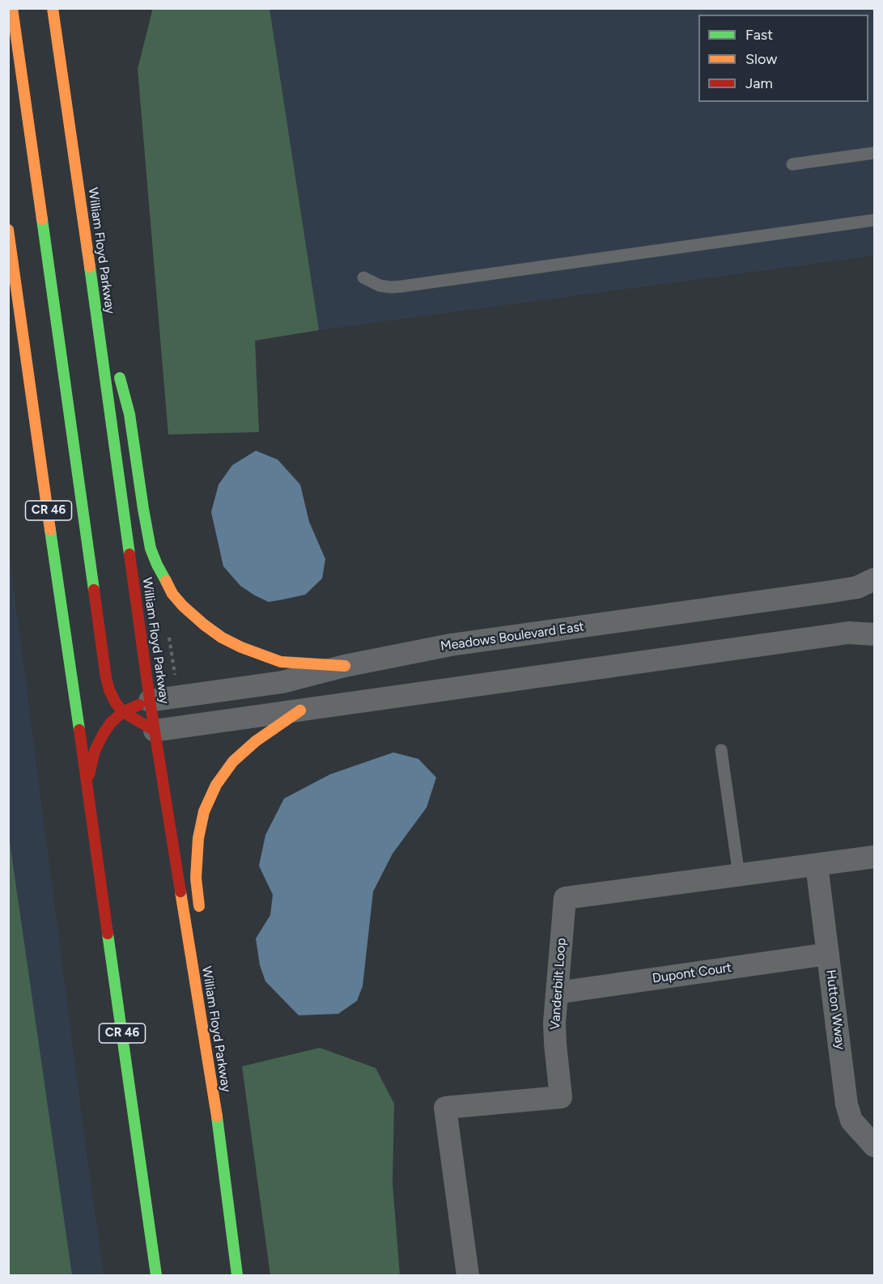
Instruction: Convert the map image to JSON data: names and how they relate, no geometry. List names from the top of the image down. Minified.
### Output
{"streets":{"highway":["William Floyd Parkway","CR 46"],"street":["Meadows Boulevard East","Dupont Court","Vanderbilt Loop","Hutton Wway"]},"crossings":[["William Floyd Parkway","Meadows Boulevard East"],["Dupont Court","Vanderbilt Loop"],["Dupont Court","Hutton Wway"],["Vanderbilt Loop","Hutton Wway"]],"legend":["Fast","Slow","Jam"]}
